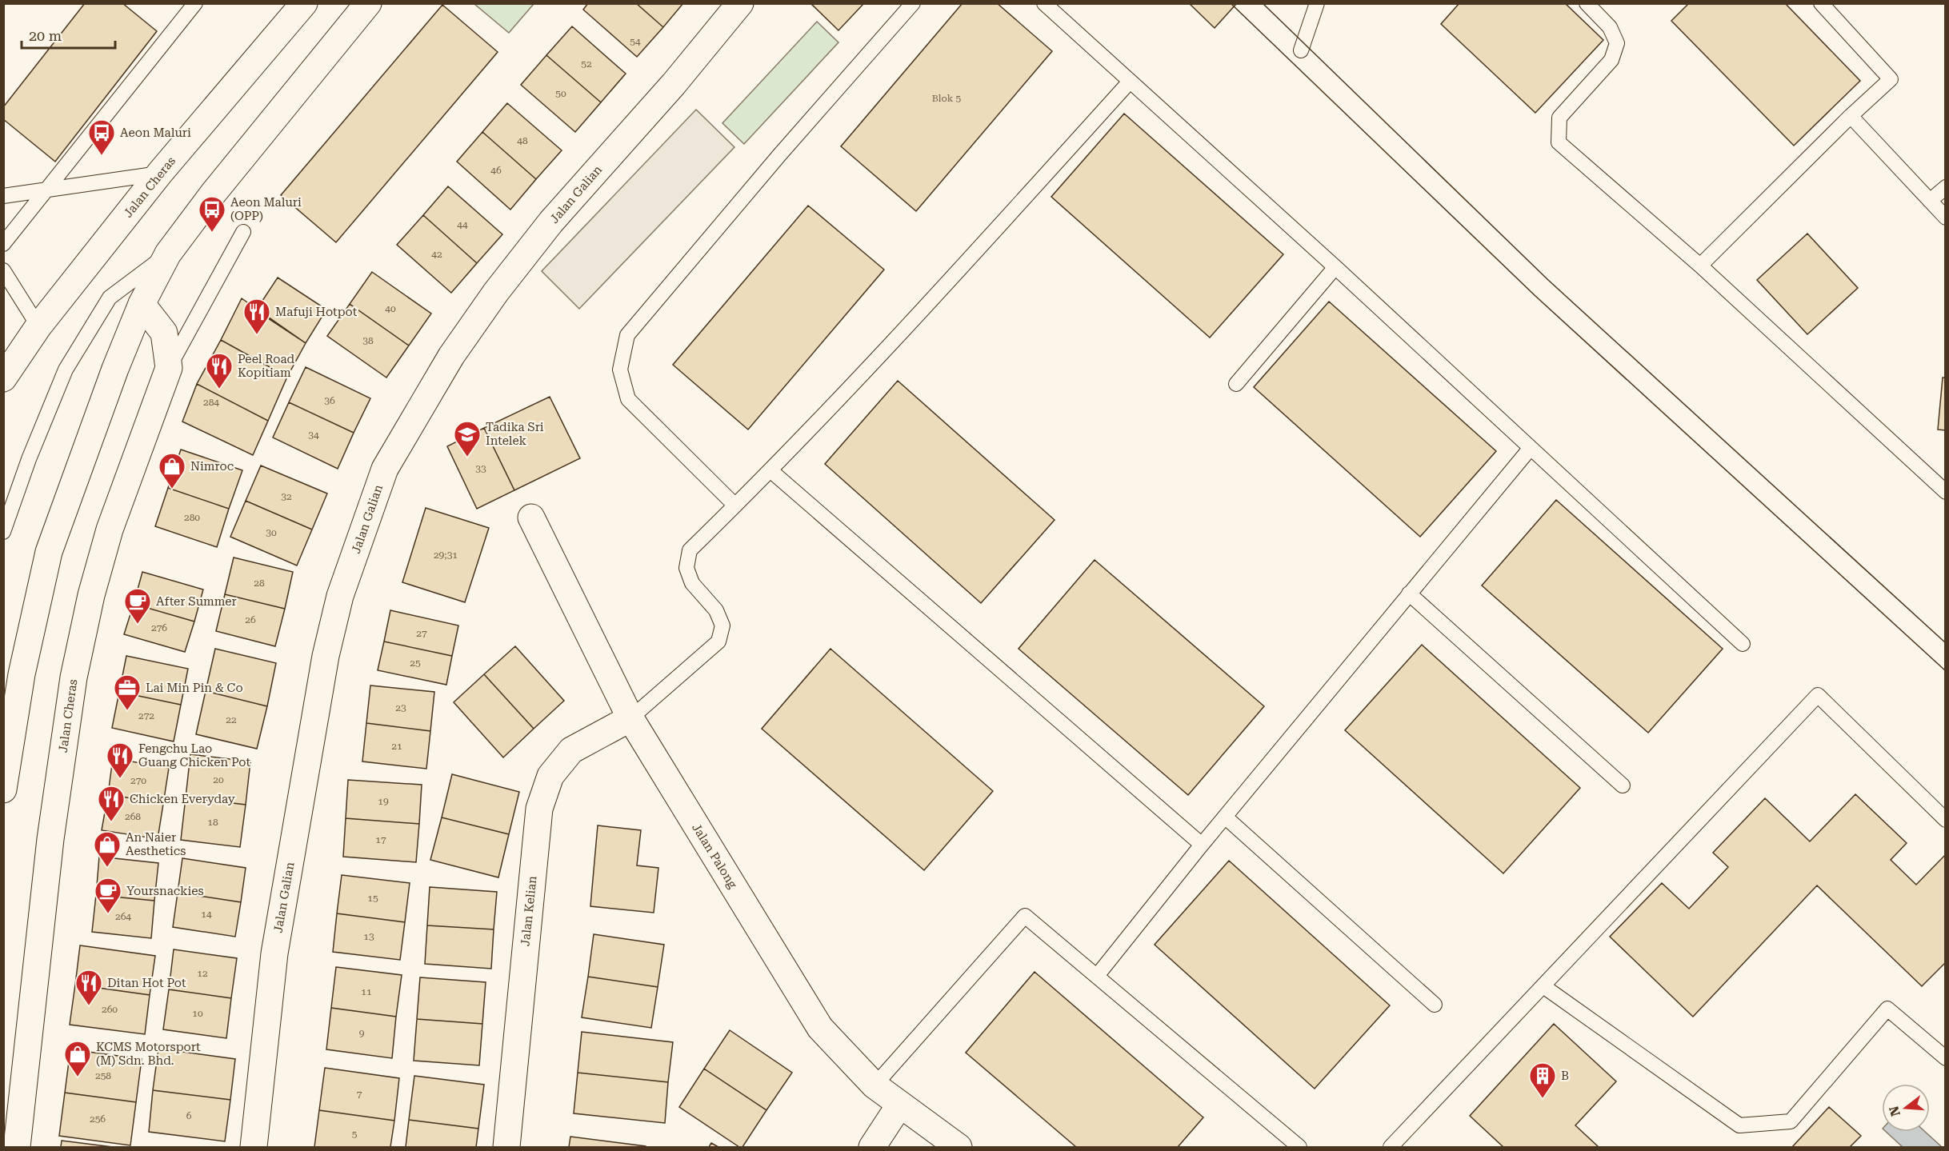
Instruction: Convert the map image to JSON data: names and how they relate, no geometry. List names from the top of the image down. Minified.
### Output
{"streets":{"street":["Jalan Cheras","Jalan Galian","Jalan Palong","Jalan Kelian"]},"crossings":[["Jalan Palong","Jalan Kelian"]],"places":{"bus stop":["Aeon Maluri","Aeon Maluri (OPP)"],"restaurant":["Mafuji Hotpot","Peel Road Kopitiam","Fengchu Lao Guang Chicken Pot","Chicken Everyday","Ditan Hot Pot"],"school or university":["Tadika Sri Intelek"],"shop":["Nimroc","An Naier Aesthetics","KCMS Motorsport (M) Sdn. Bhd."],"cafe":["After Summer","Yoursnackies"],"office":["Lai Min Pin & Co"],"building":["B"]},"house_numbers":["54","52","50","Blok 5","48","46","44","42","40","38","36","284","34","33","32","280","30","29;31","28","26","276","27","25","23","272","22","21","20","270","19","268","18","17","15","14","264","13","12","11","260","10","9","258","7","6","256","5"],"scale_bar":"20 m","north":"left"}
